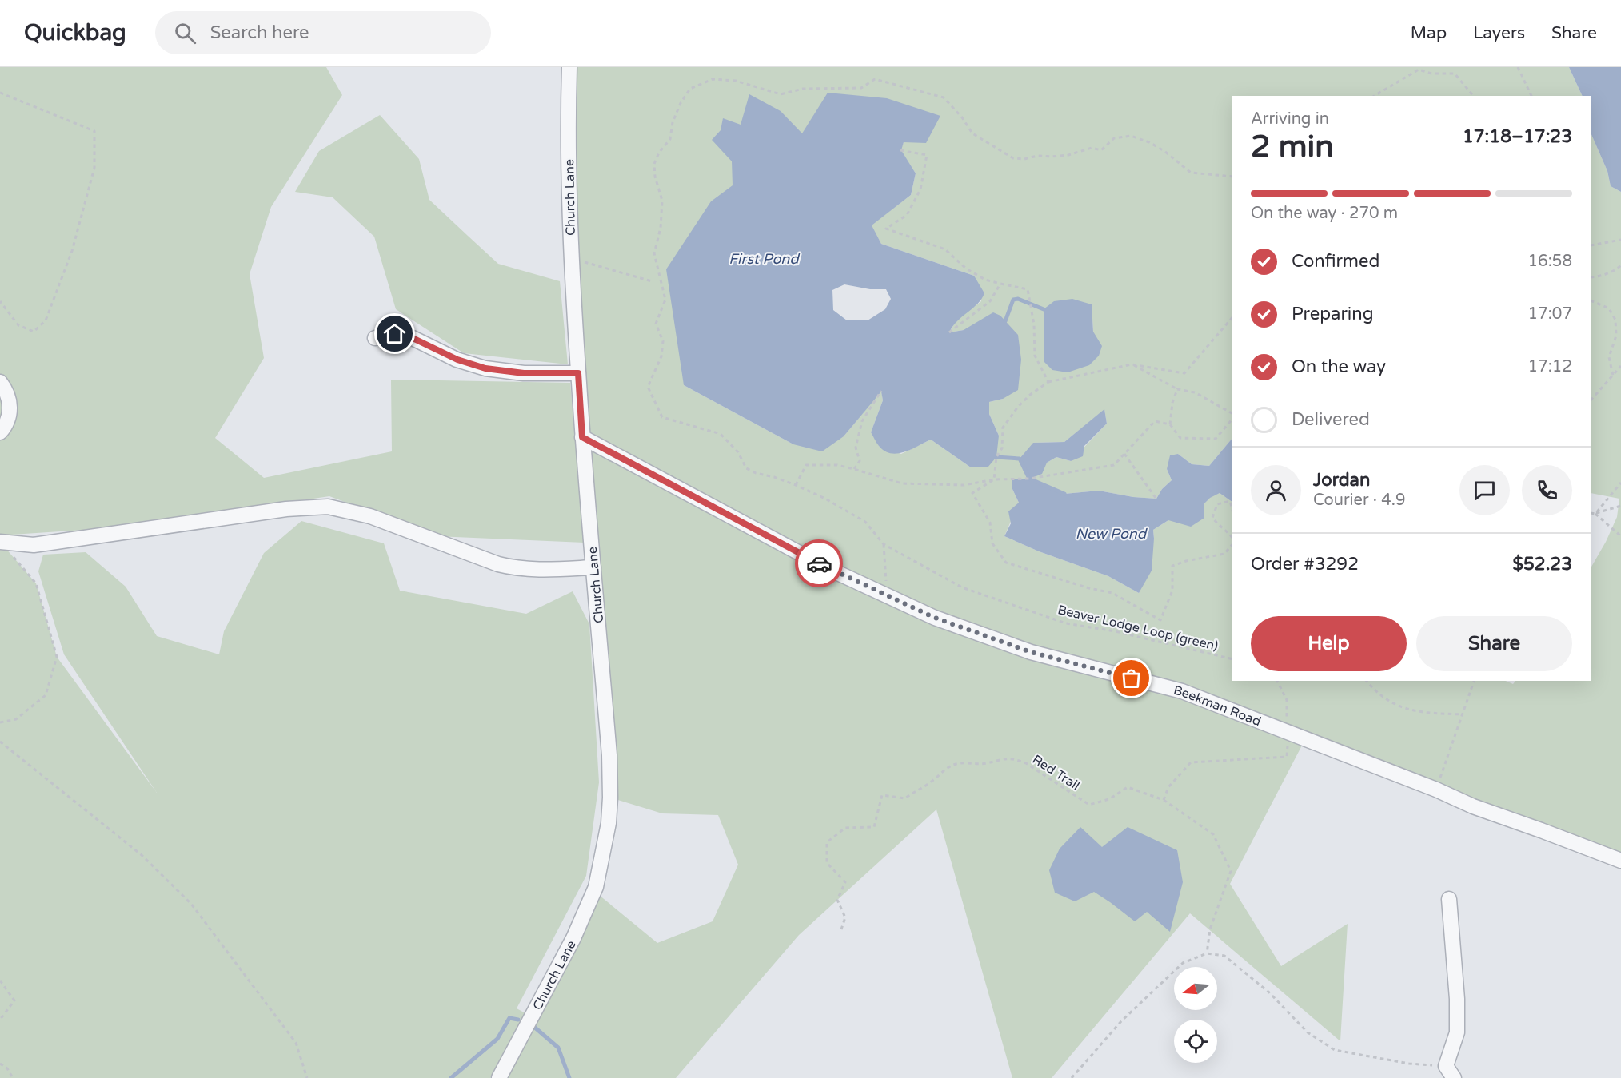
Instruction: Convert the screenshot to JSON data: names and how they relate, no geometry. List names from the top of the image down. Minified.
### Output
{"streets":{"street":["Church Lane","Beekman Road"],"path":["Beaver Lodge Loop (green)","Red Trail"]},"crossings":[["Church Lane","Beekman Road"]],"water":["First Pond","New Pond"],"north":"left","page":{"header":"Quickbag","search":"Search here","nav":["Map","Layers","Share"],"heading":["2 min","Arriving in","17:18–17:23"],"panel":["Jordan","Courier · 4.9","Order #3292","$52.23"],"bar":"On the way · 270 m","list":[["Confirmed","16:58"],["Preparing","17:07"],["On the way","17:12"],"Delivered"],"buttons":["Help","Share"]}}
